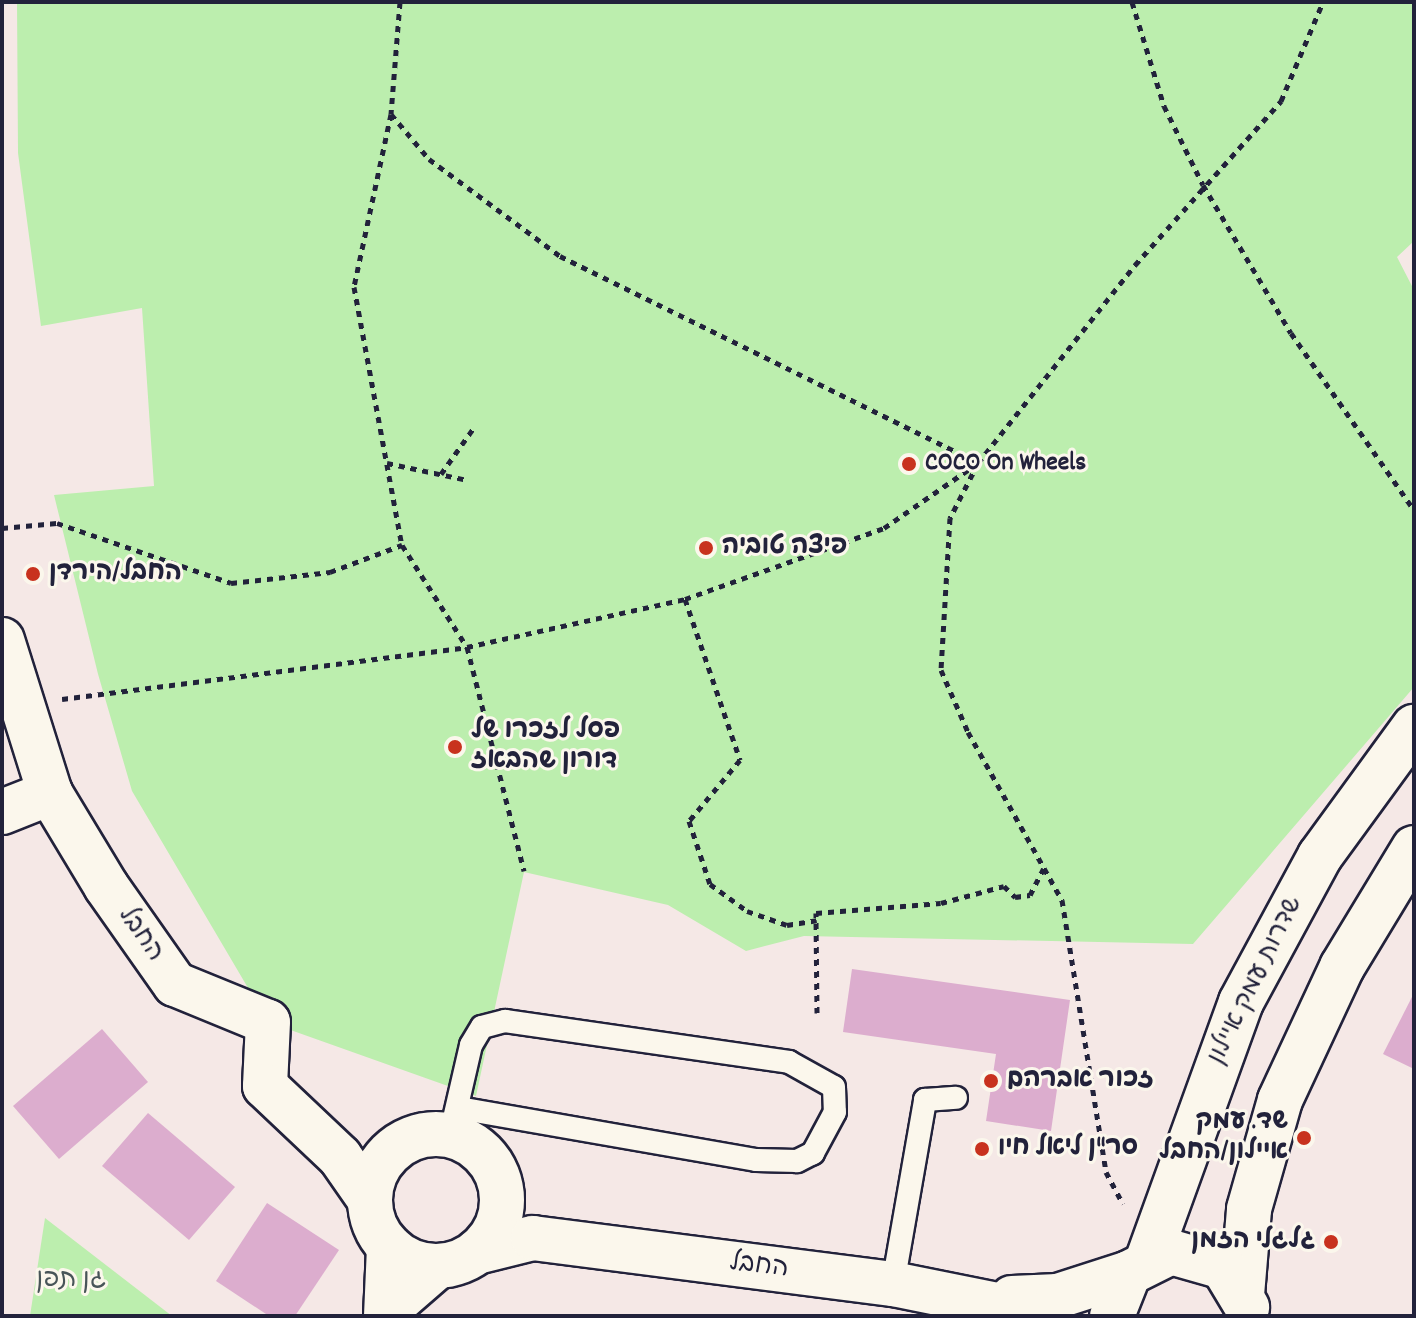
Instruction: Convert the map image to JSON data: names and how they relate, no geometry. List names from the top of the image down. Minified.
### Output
{"streets":{"street":["החבל","שדרות עמק איילון"]},"crossings":[["החבל","שדרות עמק איילון"]],"parks":["גן תפן"],"places":["COCO On Wheels","פיצה טוביה","החבל/הירדן","פסל לזכרו של דורון שהבאז","זכור אברהם","שד. עמק איילון/החבל","סר\"ן ליאל חיו","גלגלי הזמן"]}
